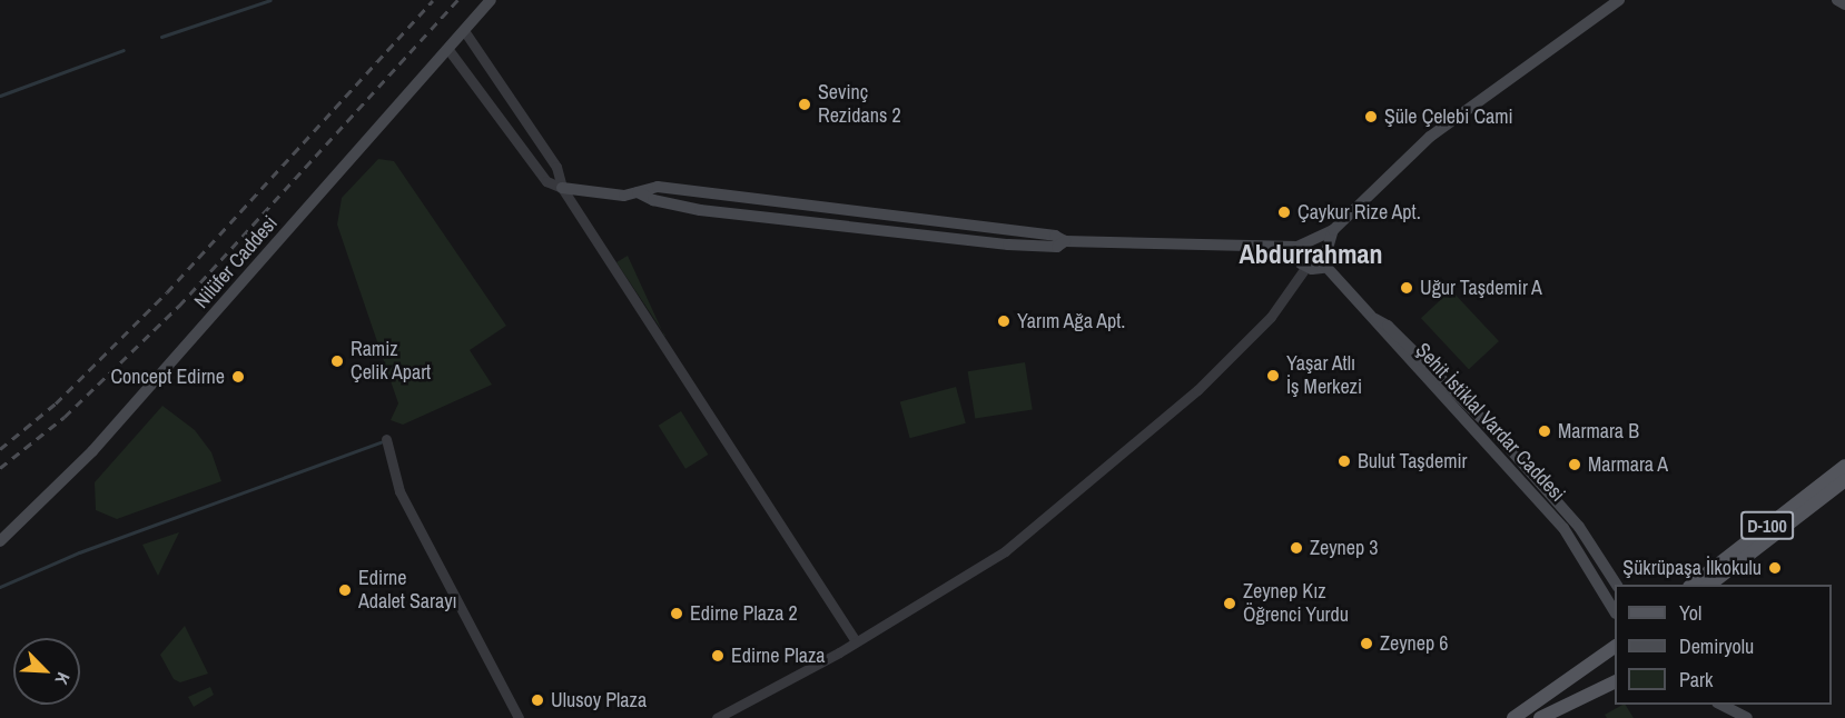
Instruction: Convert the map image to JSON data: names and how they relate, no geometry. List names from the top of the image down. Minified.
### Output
{"streets":{"main road":["Nilüfer Caddesi","Şehit İstiklal Vardar Caddesi","D-100"]},"districts":["Abdurrahman"],"places":["Sevinç Rezidans 2","Şüle Çelebi Cami","Çaykur Rize Apt.","Uğur Taşdemir A","Yarım Ağa Apt.","Ramiz Çelik Apart","Yaşar Atlı İş Merkezi","Concept Edirne","Marmara B","Bulut Taşdemir","Marmara A","Zeynep 3","Şükrüpaşa İlkokulu","Edirne Adalet Sarayı","Zeynep Kız Öğrenci Yurdu","Edirne Plaza 2","Zeynep 6","Edirne Plaza","Ulusoy Plaza"],"legend":["Yol","Demiryolu","Park"],"north":"bottom right"}
